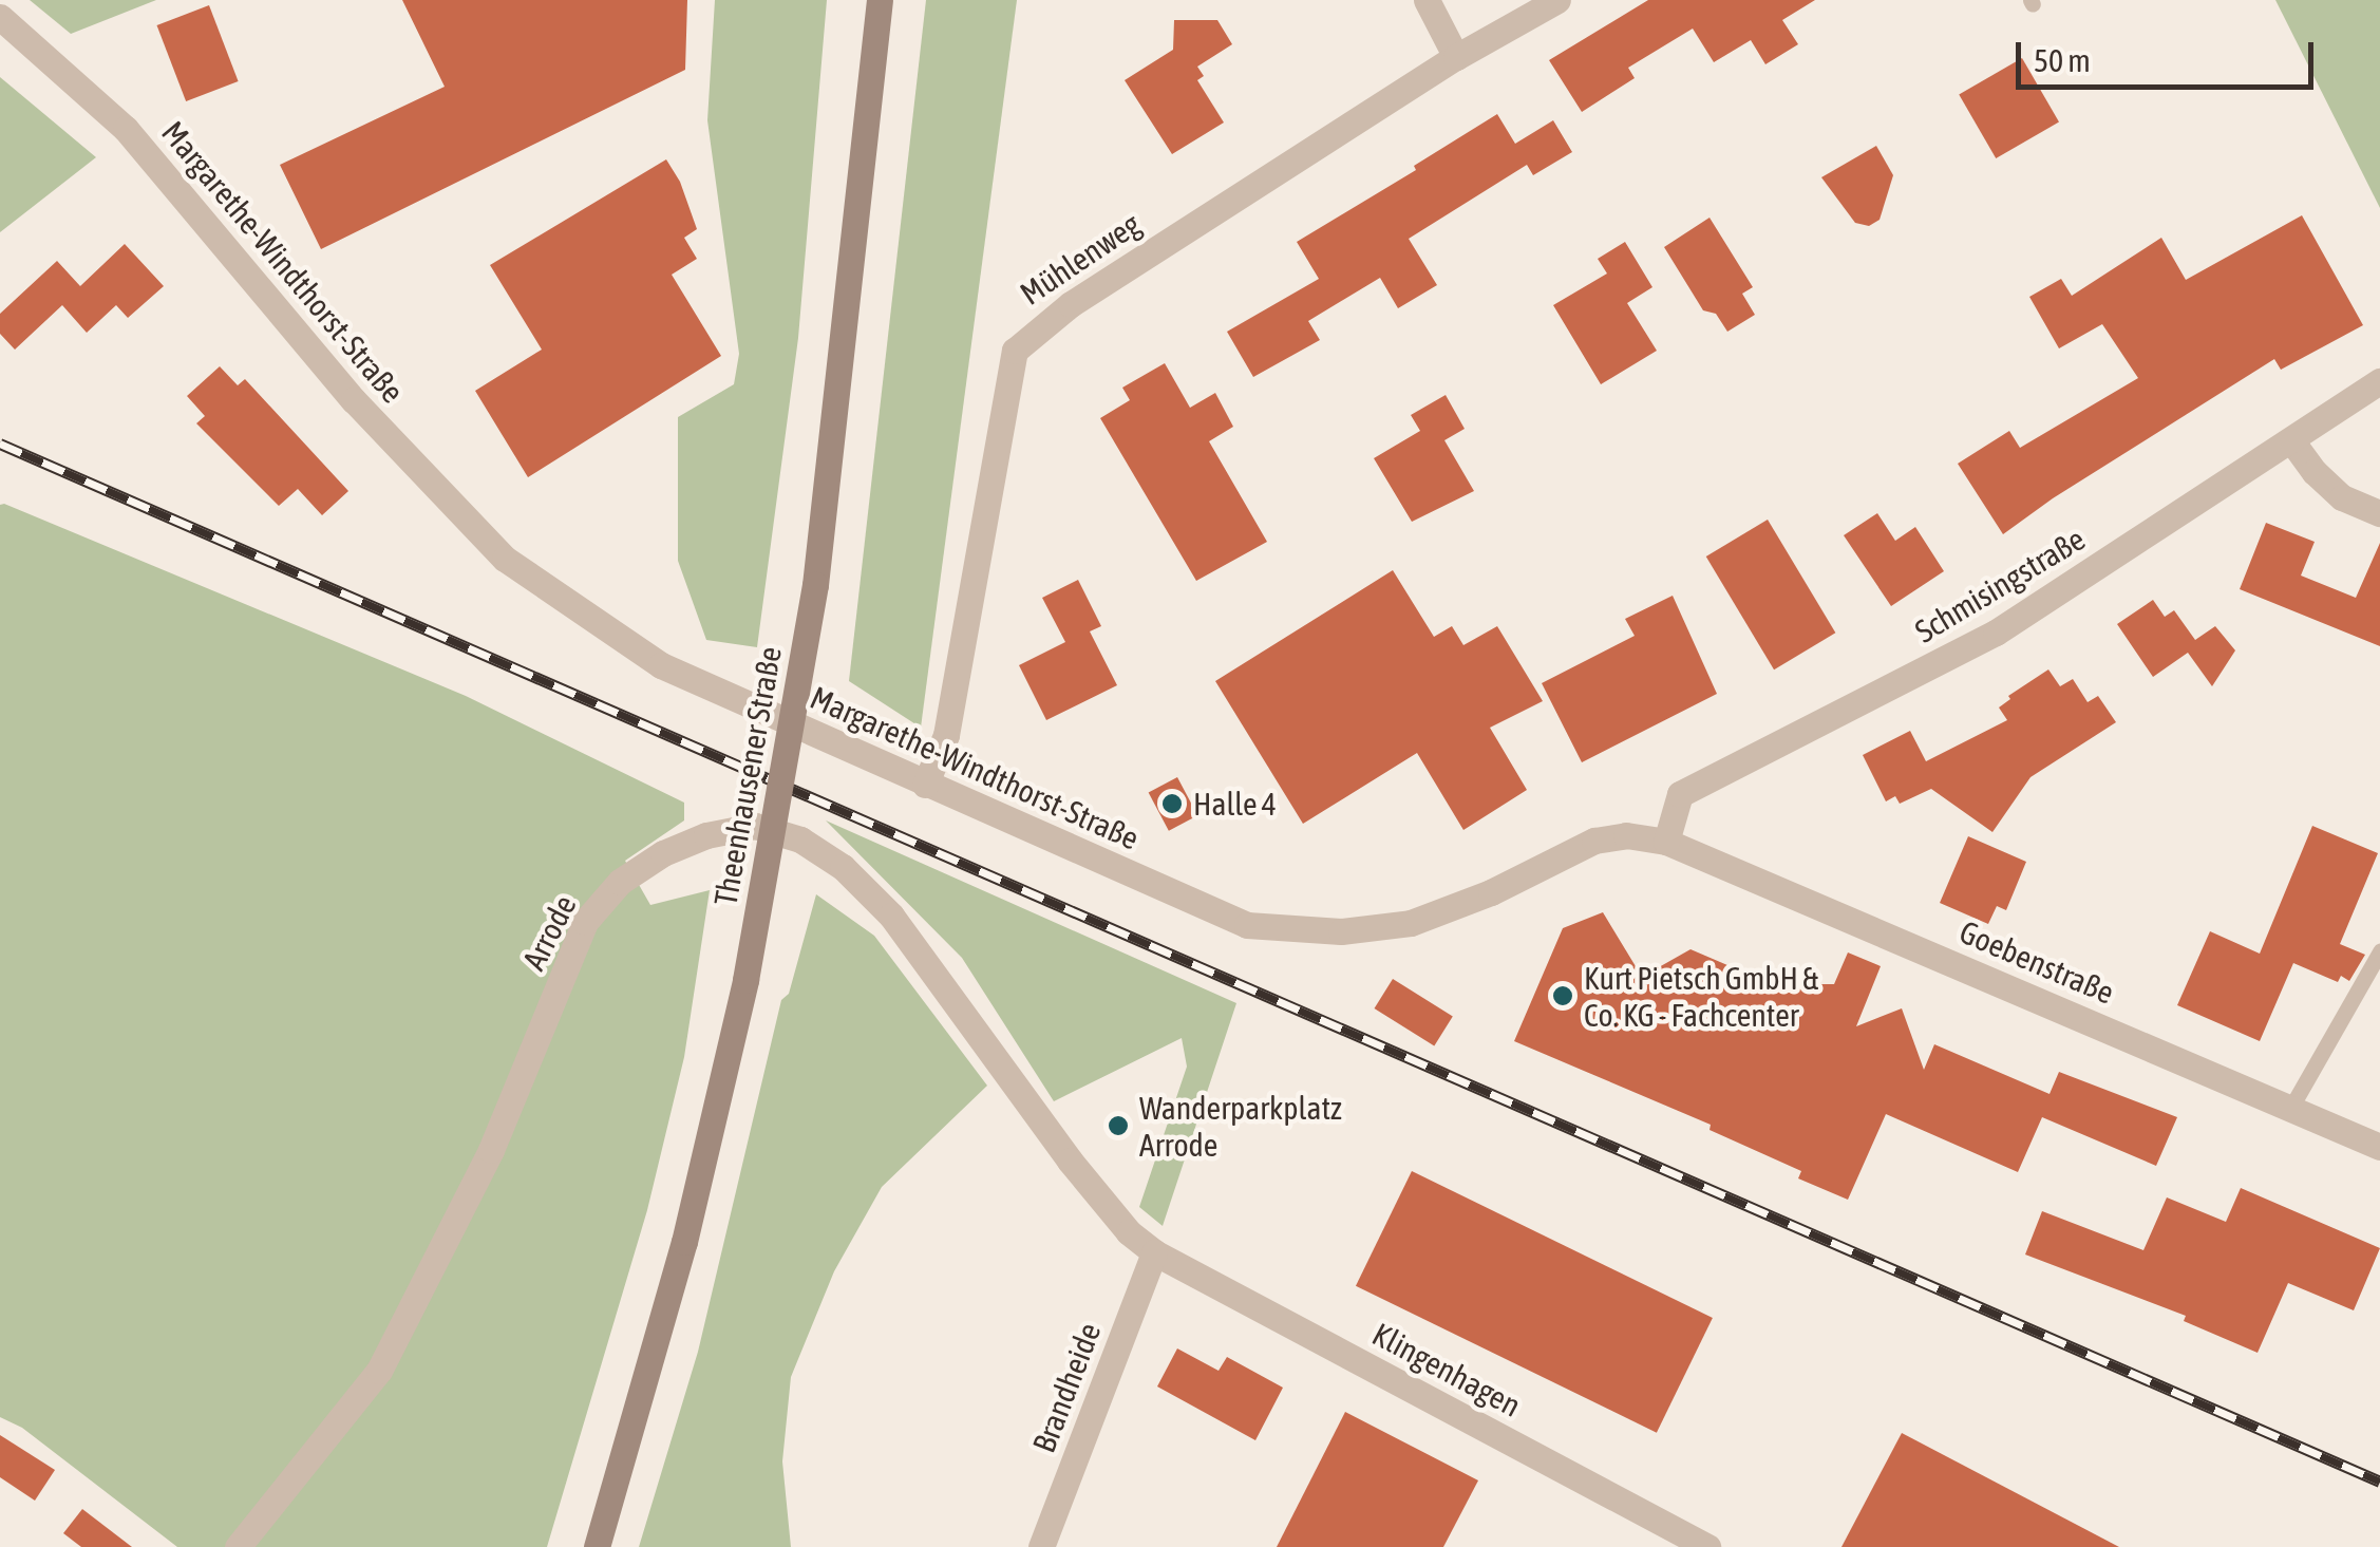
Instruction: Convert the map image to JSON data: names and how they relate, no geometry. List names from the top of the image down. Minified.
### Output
{"streets":{"main road":["Theenhausener Straße"],"street":["Mühlenweg","Margarethe-Windthorst-Straße","Schmisingstraße","Arrode","Goebenstraße","Klingenhagen","Brandheide"]},"crossings":[["Mühlenweg","Margarethe-Windthorst-Straße"],["Margarethe-Windthorst-Straße","Schmisingstraße"],["Margarethe-Windthorst-Straße","Goebenstraße"],["Schmisingstraße","Goebenstraße"],["Arrode","Klingenhagen"],["Arrode","Brandheide"],["Klingenhagen","Brandheide"]],"places":["Halle 4","Kurt Pietsch GmbH & Co. KG - Fachcenter","Wanderparkplatz Arrode"],"scale_bar":"50 m"}
